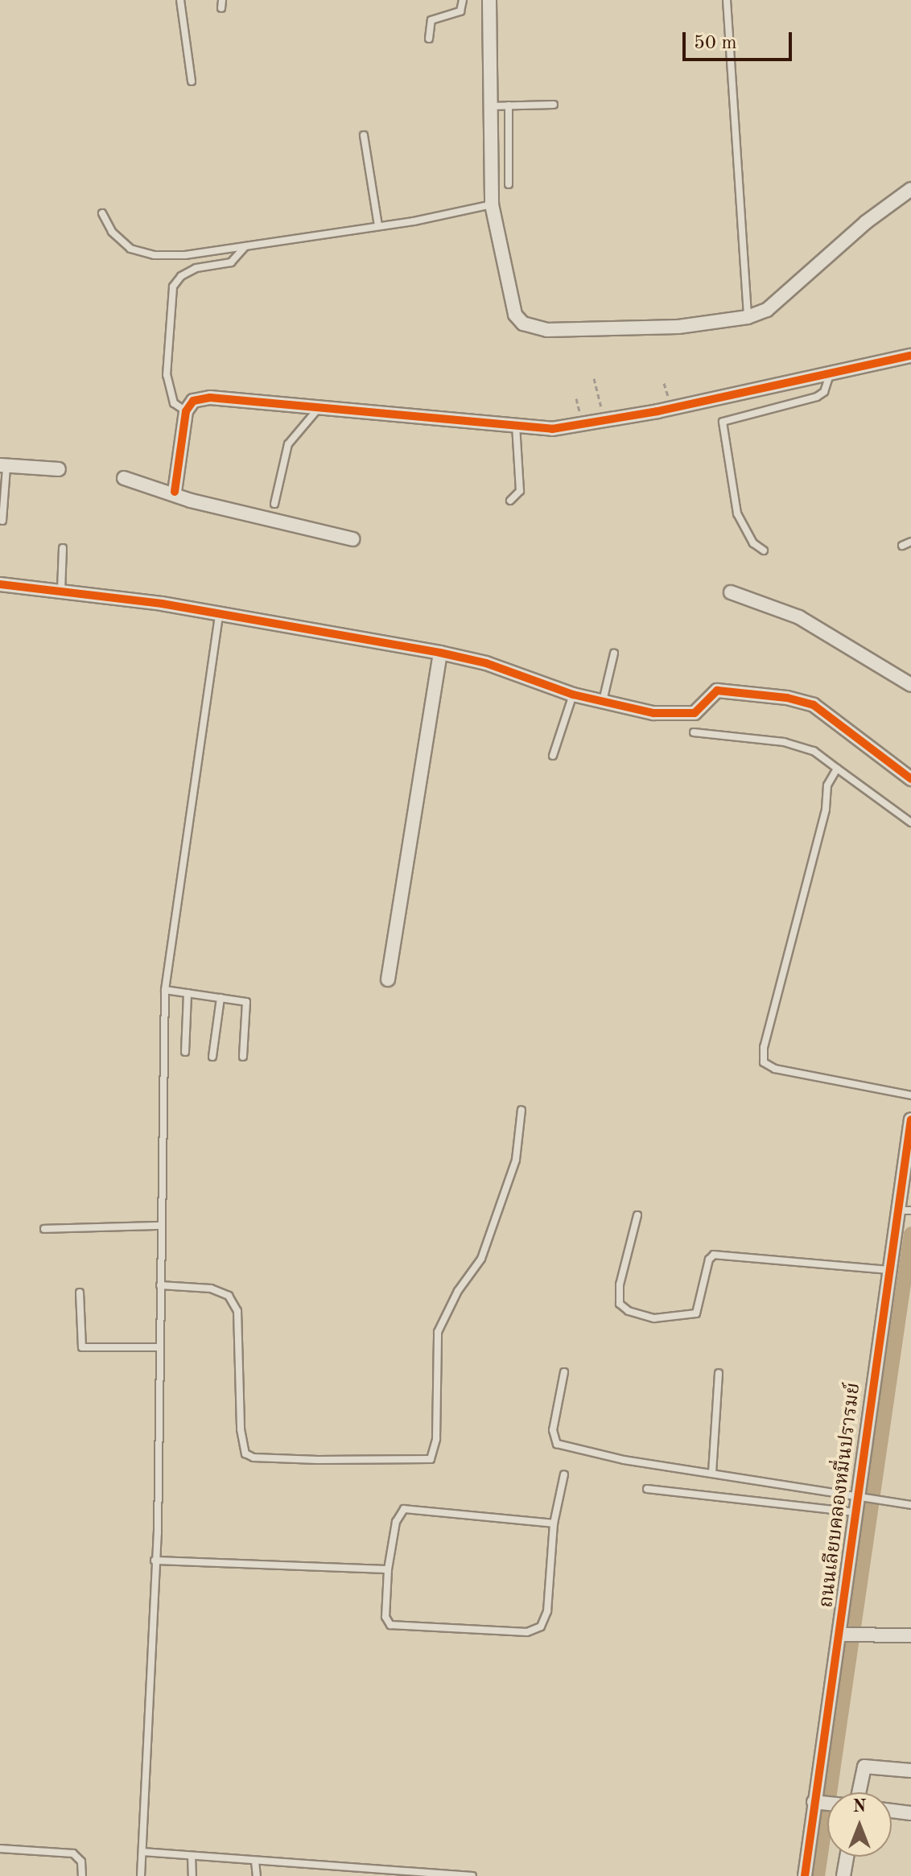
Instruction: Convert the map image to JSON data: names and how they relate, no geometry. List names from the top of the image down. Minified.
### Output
{"streets":{"street":["ถนนเลียบคลองหมื่นปรารมย์"]},"scale_bar":"50 m","north":"top"}
